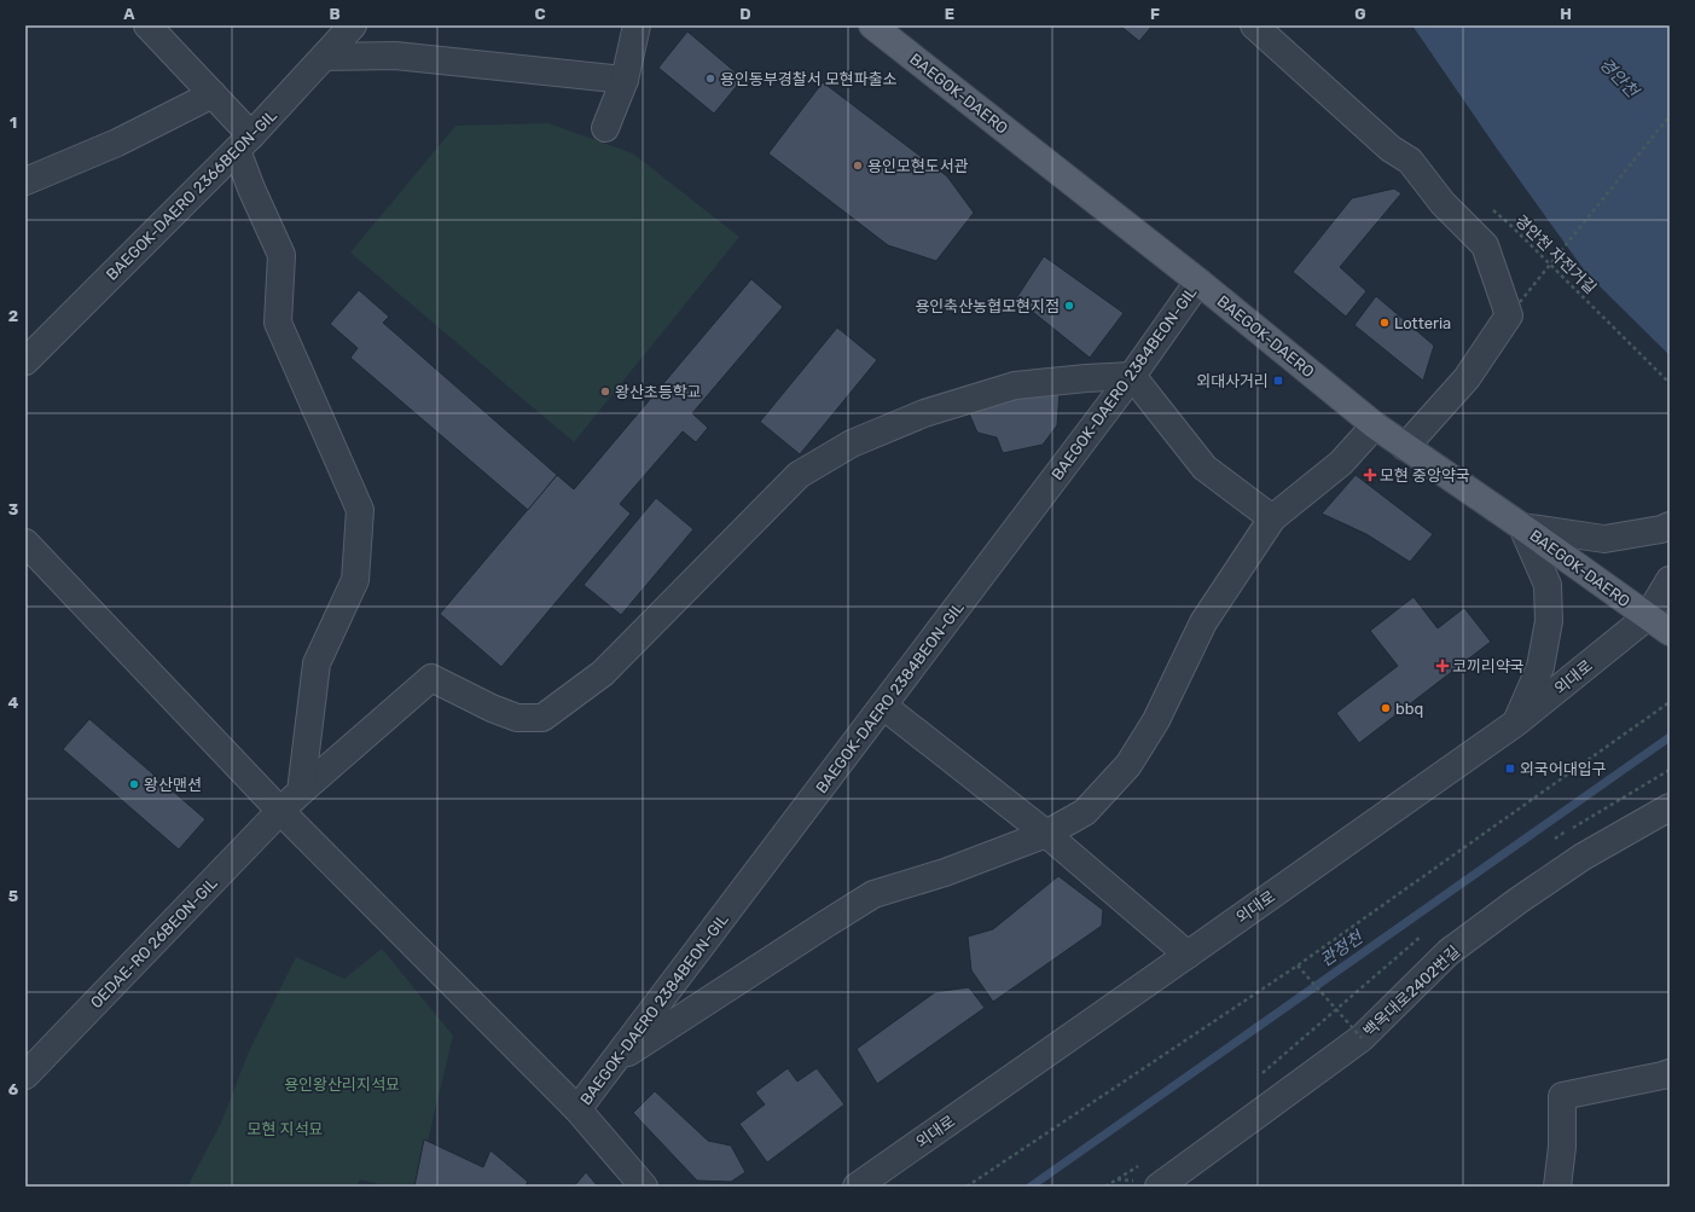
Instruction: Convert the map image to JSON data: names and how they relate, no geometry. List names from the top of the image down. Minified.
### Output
{"streets":{"main road":["BAEGOK-DAERO"],"street":["BAEGOK-DAERO 2366BEON-GIL","BAEGOK-DAERO 2384BEON-GIL","외대로","OEDAE-RO 26BEON-GIL","백옥대로2402번길"],"path":["경안천 자전거길"]},"crossings":[["BAEGOK-DAERO","BAEGOK-DAERO 2384BEON-GIL"],["BAEGOK-DAERO","외대로"],["BAEGOK-DAERO 2384BEON-GIL","OEDAE-RO 26BEON-GIL"]],"water":["경안천","관정천"],"parks":["용인왕산리지석묘","모현 지석묘"],"places":{"other":["용인동부경찰서 모현파출소","용인모현도서관","용인축산농협모현지점","Lotteria","왕산초등학교","bbq","왕산맨션"],"transit":["외대사거리","외국어대입구"],"health":["모현 중앙약국","코끼리약국"]},"grid":{"columns":["A","B","C","D","E","F","G","H"],"rows":["1","2","3","4","5","6"]}}
